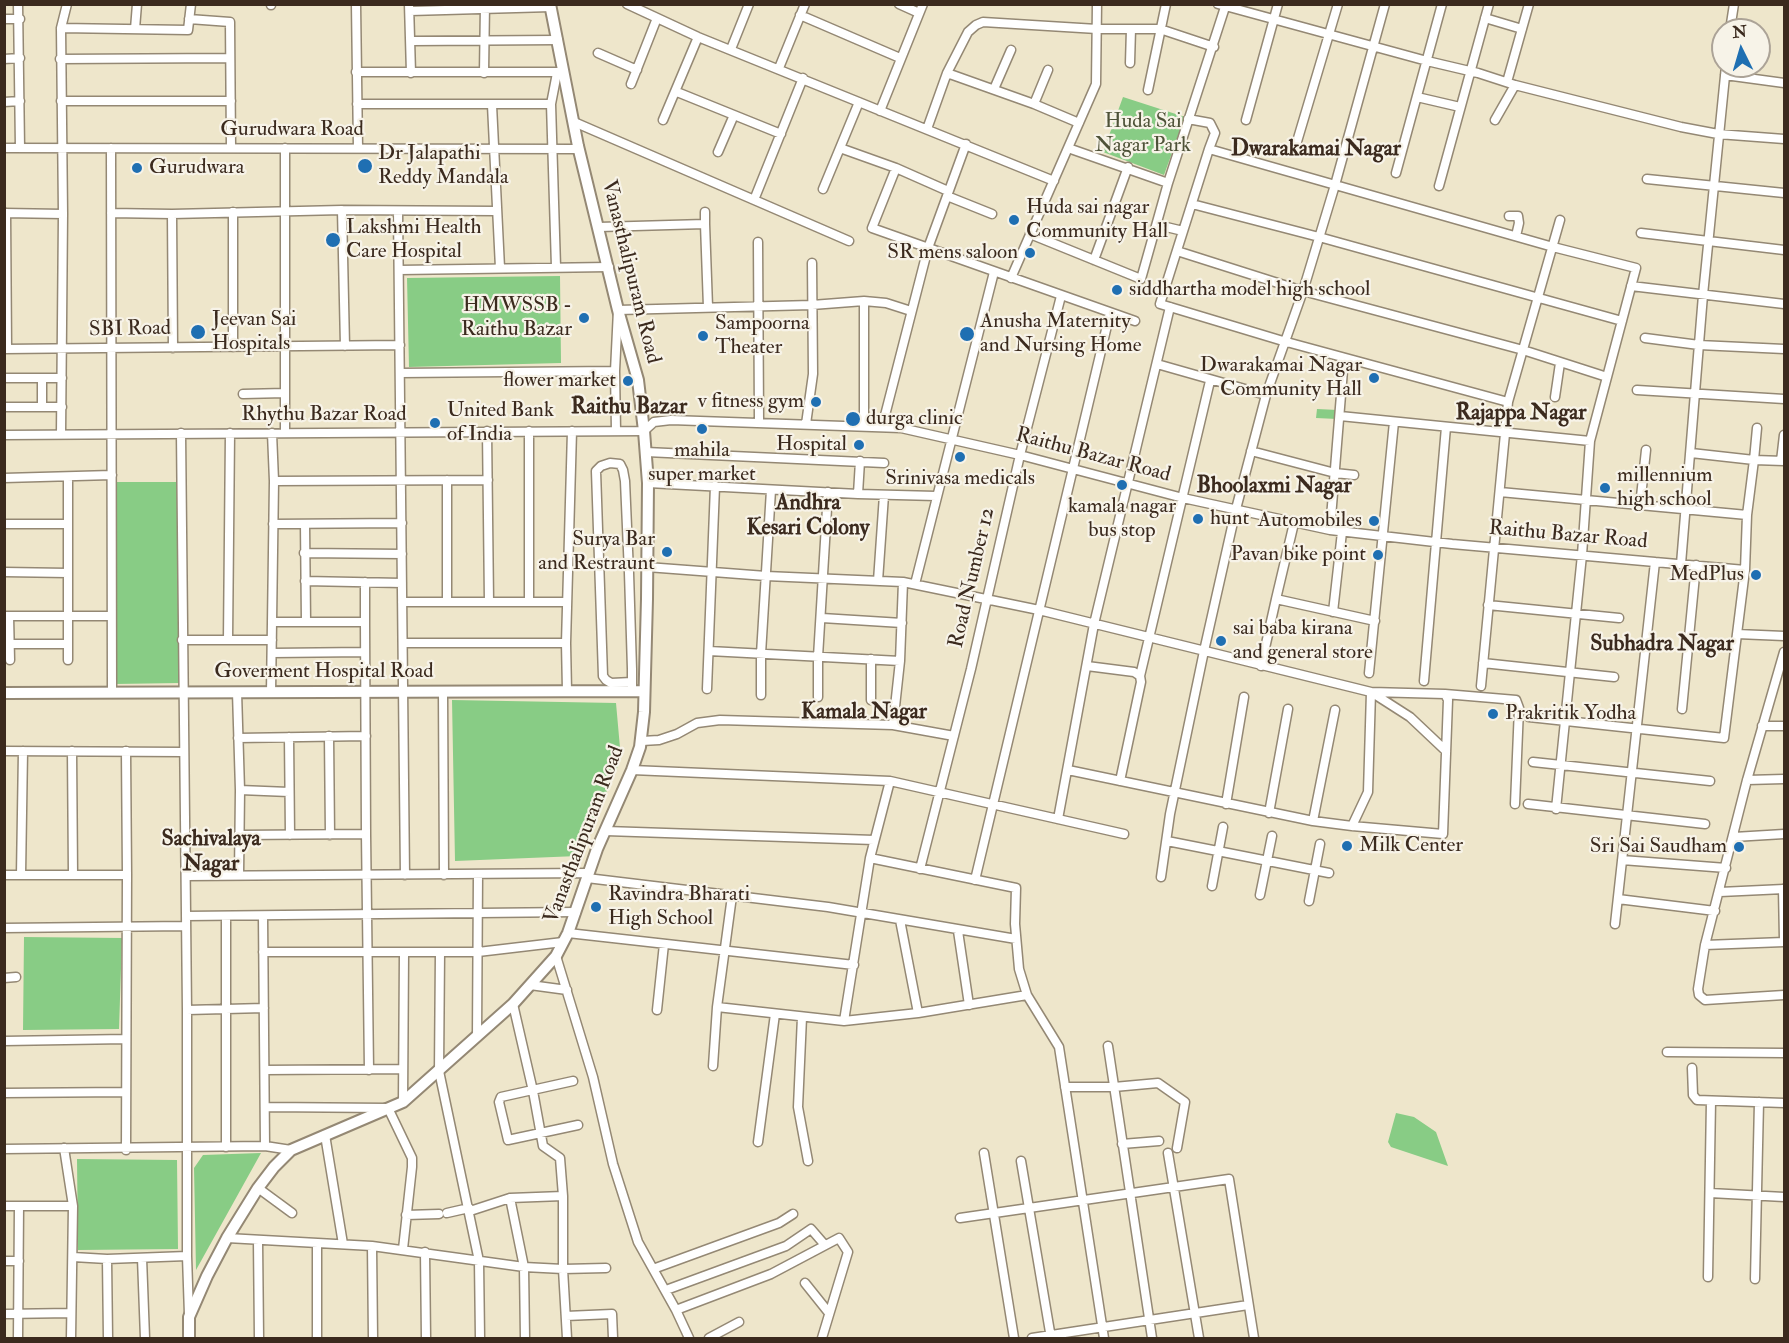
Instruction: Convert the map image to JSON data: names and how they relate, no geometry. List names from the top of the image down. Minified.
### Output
{"streets":{"street":["Gurudwara Road","Vanasthalipuram Road","SBI Road","Rhythu Bazar Road","Raithu Bazar Road","Road Number 12","Goverment Hospital Road"]},"crossings":[["Gurudwara Road","Vanasthalipuram Road"],["Vanasthalipuram Road","Rhythu Bazar Road"],["Vanasthalipuram Road","Raithu Bazar Road"],["Vanasthalipuram Road","Goverment Hospital Road"],["Rhythu Bazar Road","Raithu Bazar Road"],["Raithu Bazar Road","Road Number 12"]],"districts":["Dwarakamai Nagar","Raithu Bazar","Rajappa Nagar","Bhoolaxmi Nagar","Andhra Kesari Colony","Subhadra Nagar","Kamala Nagar","Sachivalaya Nagar"],"parks":["Huda Sai Nagar Park"],"places":["Dr Jalapathi Reddy Mandala","Gurudwara","Huda sai nagar Community Hall","Lakshmi Health Care Hospital","SR mens saloon","siddhartha model high school","HMWSSB - Raithu Bazar","Jeevan Sai Hospitals","Anusha Maternity and Nursing Home","Sampoorna Theater","Dwarakamai Nagar Community Hall","flower market","v fitness gym","durga clinic","United Bank of India","mahila super market","Hospital","Srinivasa medicals","kamala nagar bus stop","millennium high school","hunt","Automobiles","Surya Bar and Restraunt","Pavan bike point","MedPlus","sai baba kirana and general store","Prakritik Yodha","Milk Center","Sri Sai Saudham","Ravindra Bharati High School"],"north":"top"}
